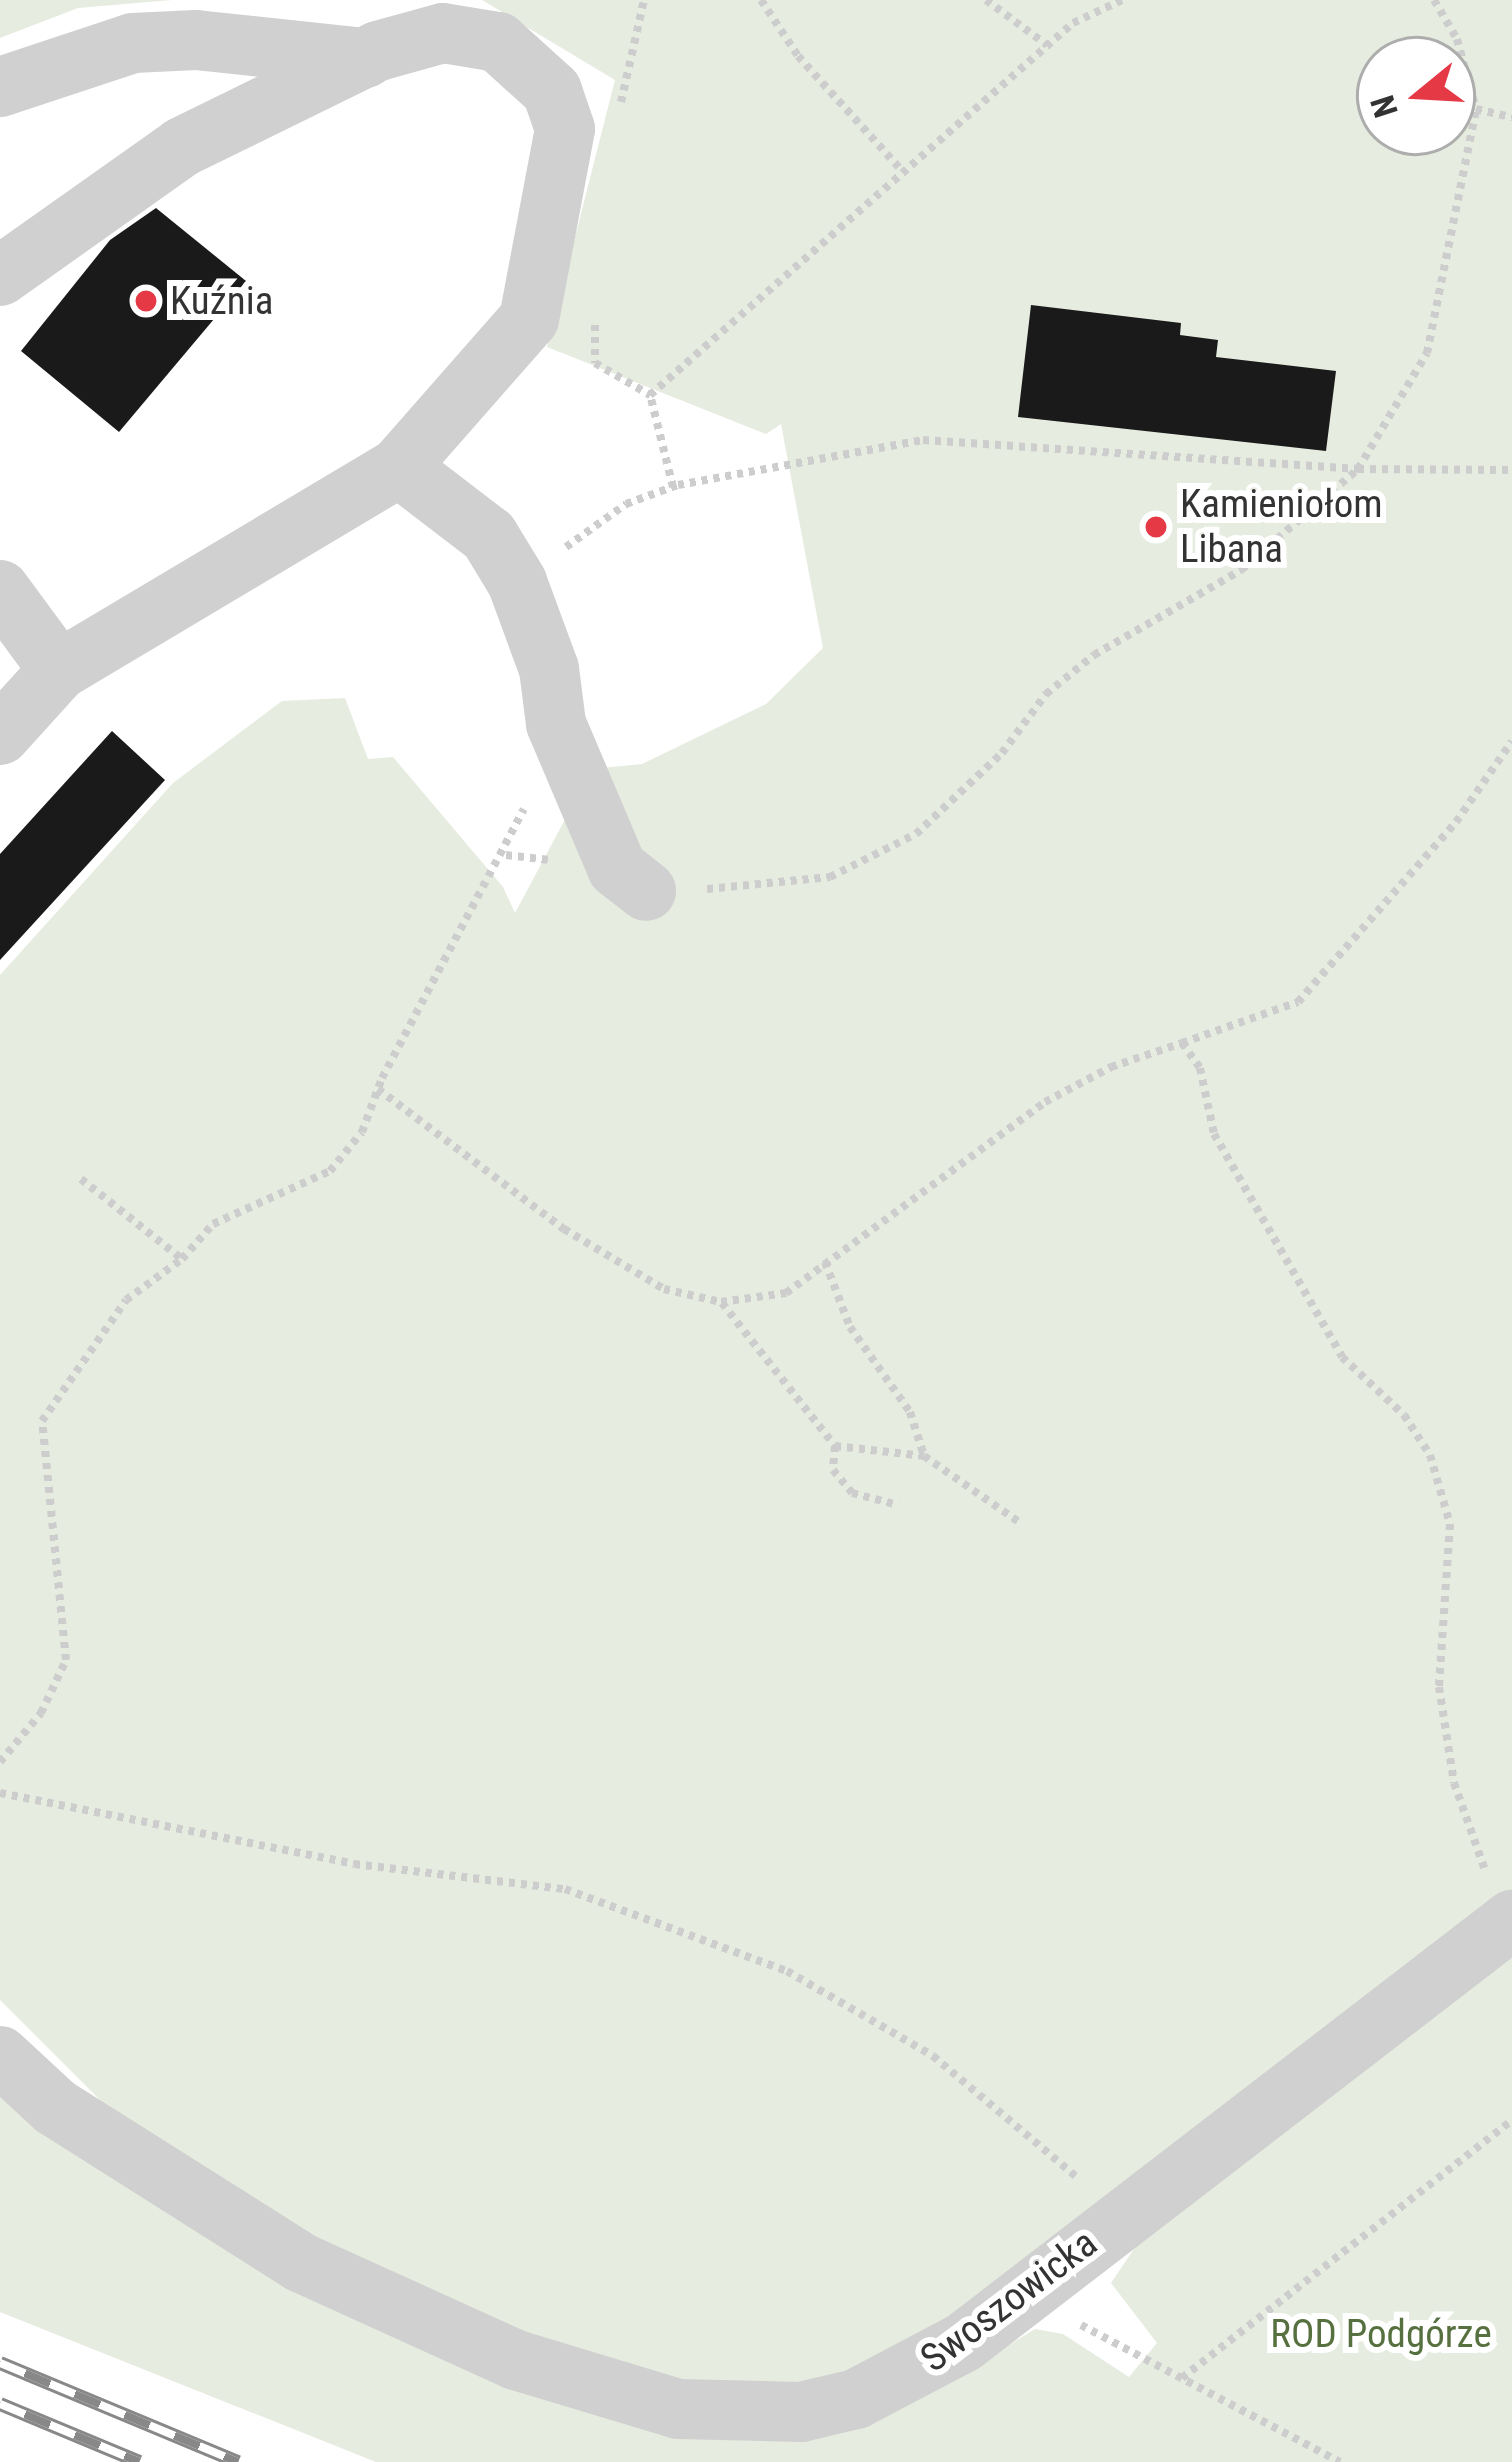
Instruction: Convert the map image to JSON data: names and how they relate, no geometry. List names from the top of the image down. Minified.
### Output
{"streets":{"street":["Swoszowicka"]},"parks":["ROD Podgórze"],"places":["Kuźnia","Kamieniołom Libana"],"north":"left"}
